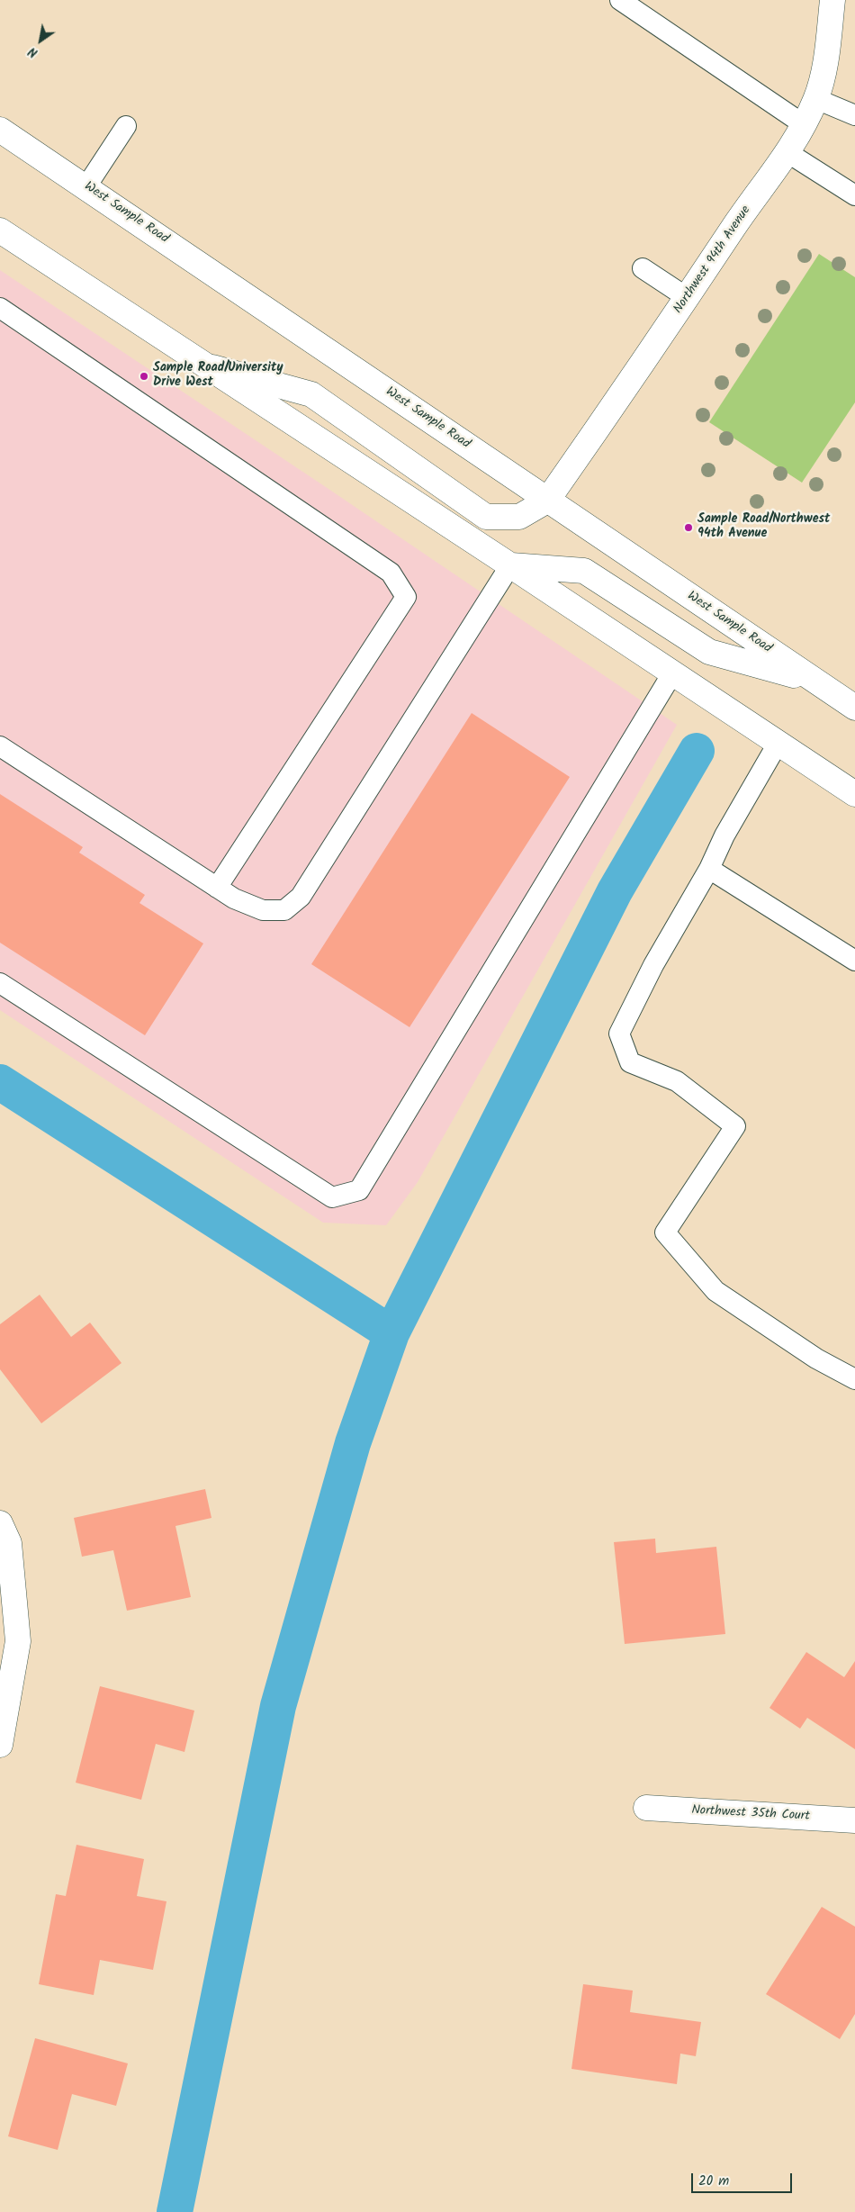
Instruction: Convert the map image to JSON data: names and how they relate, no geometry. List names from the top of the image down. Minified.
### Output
{"streets":{"main road":["West Sample Road","Northwest 94th Avenue","Northwest 35th Court"]},"crossings":[["West Sample Road","Northwest 94th Avenue"]],"places":["Sample Road/University Drive West","Sample Road/Northwest 94th Avenue"],"scale_bar":"20 m","north":"bottom left"}
